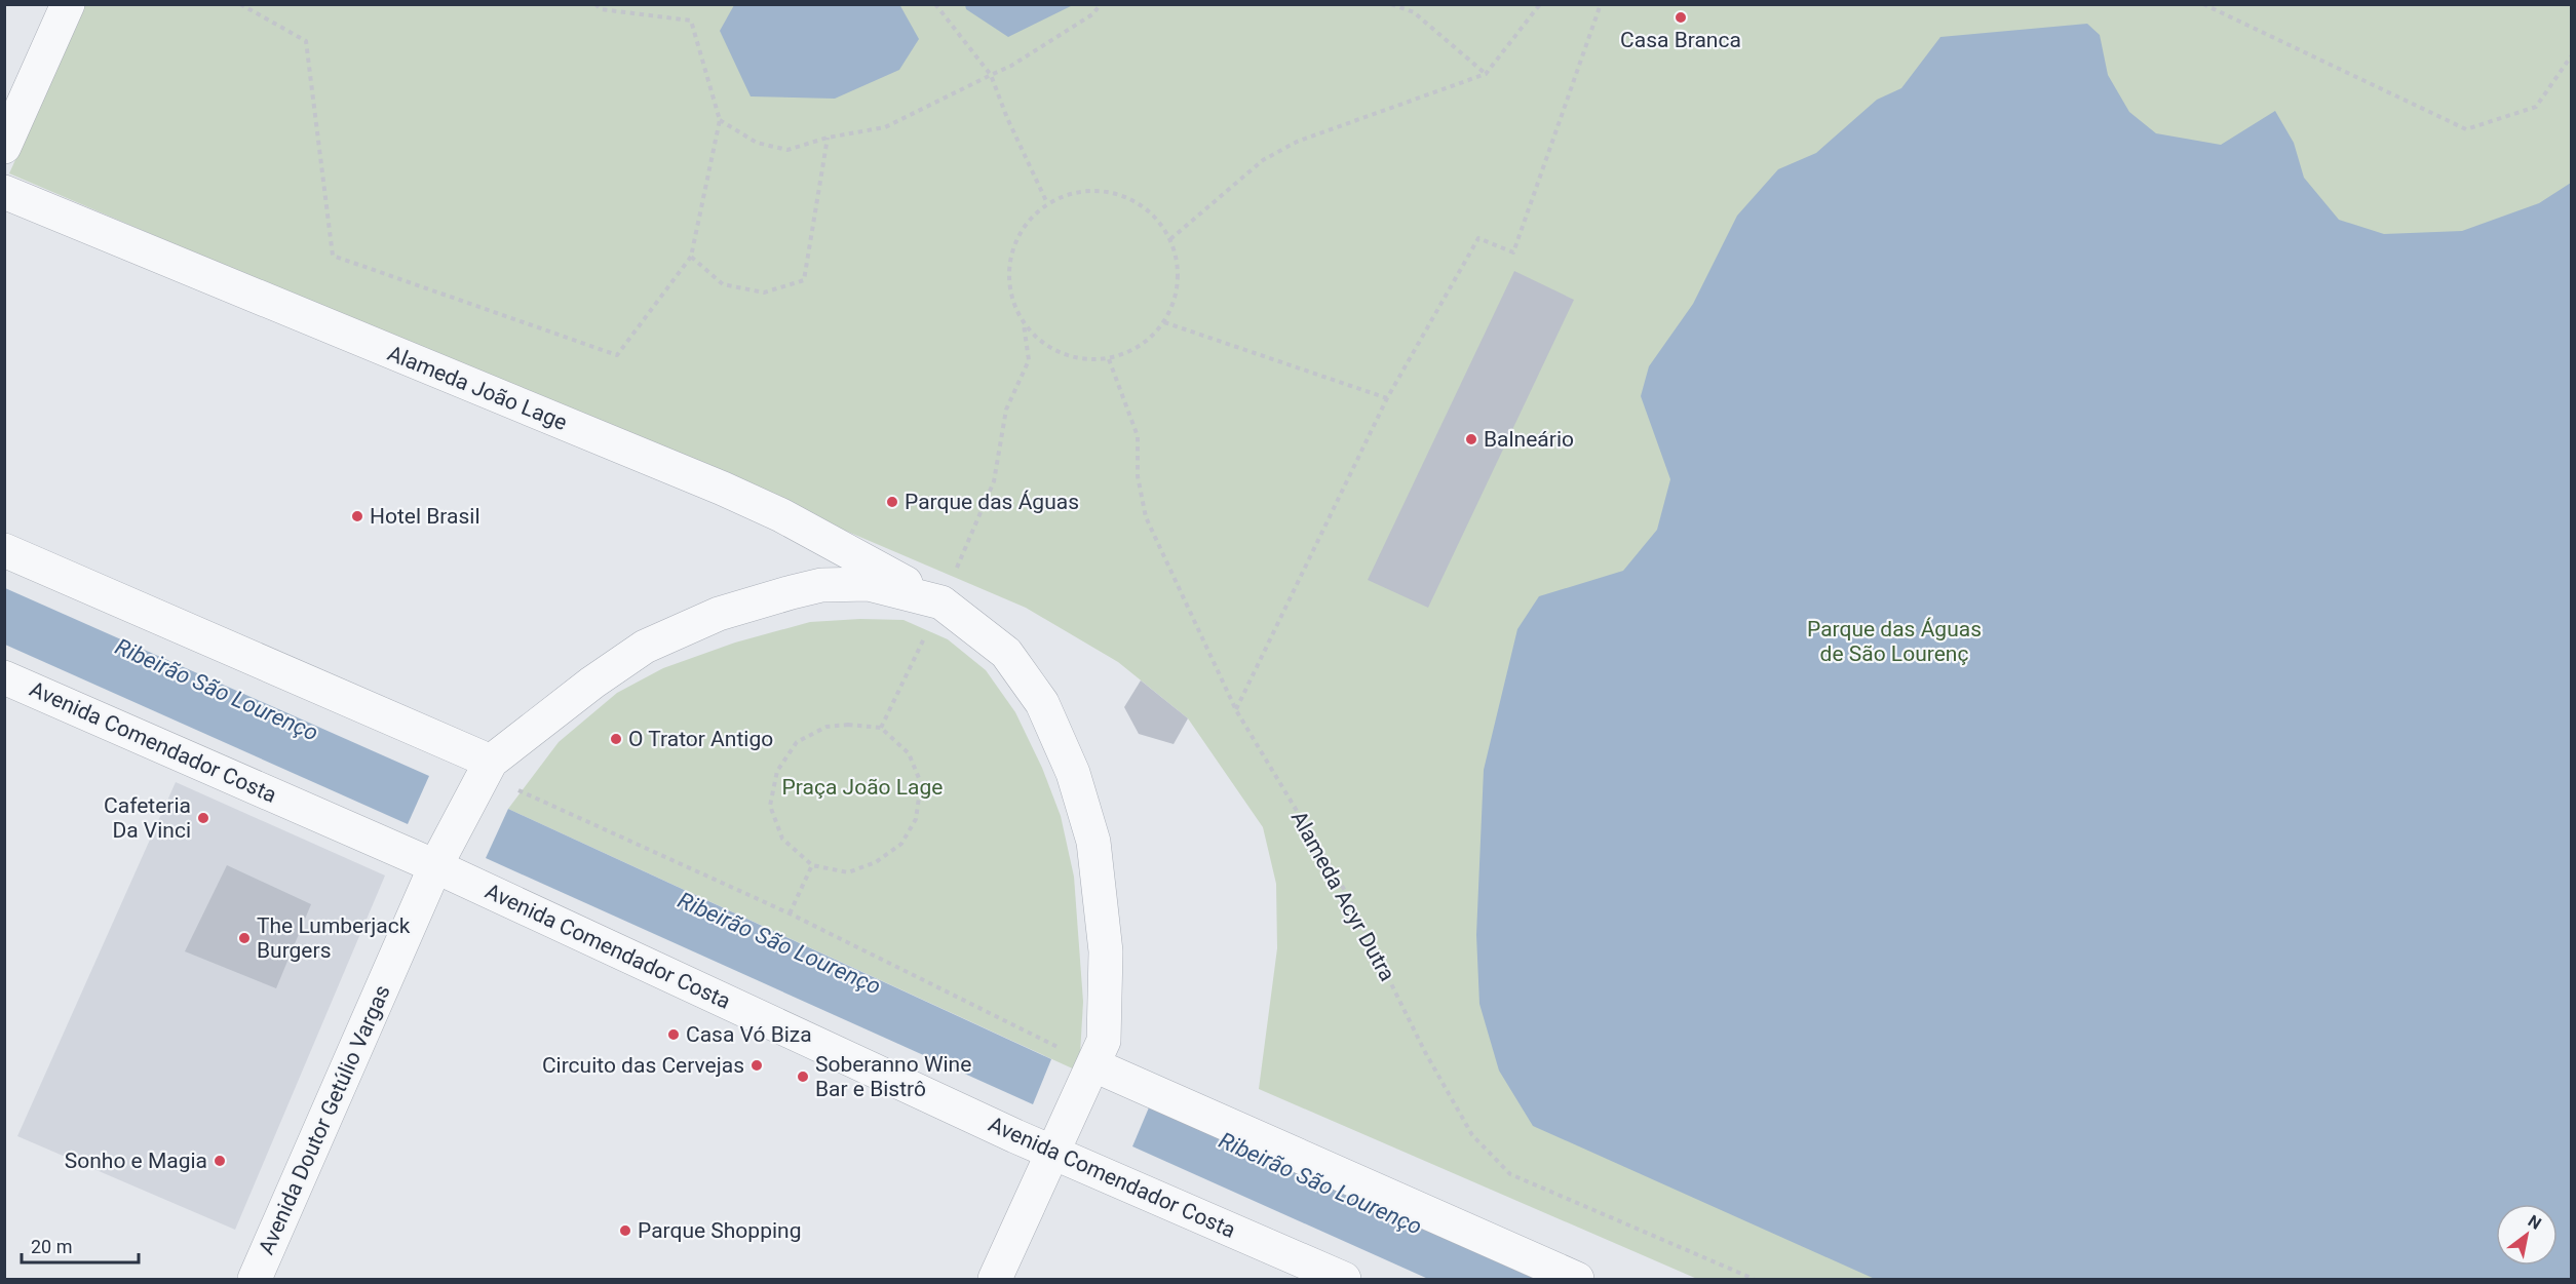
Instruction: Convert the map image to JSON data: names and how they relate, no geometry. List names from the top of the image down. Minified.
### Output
{"streets":{"street":["Alameda João Lage","Avenida Comendador Costa","Avenida Doutor Getúlio Vargas"],"path":["Alameda Acyr Dutra"]},"crossings":[["Avenida Comendador Costa","Avenida Doutor Getúlio Vargas"]],"water":["Ribeirão São Lourenço"],"parks":["Parque das Águas de São Lourenç","Praça João Lage"],"places":["Casa Branca","Balneário","Parque das Águas","Hotel Brasil","O Trator Antigo","Cafeteria Da Vinci","The Lumberjack Burgers","Casa Vó Biza","Circuito das Cervejas","Soberanno Wine Bar e Bistrô","Sonho e Magia","Parque Shopping"],"scale_bar":"20 m","north":"top right"}
